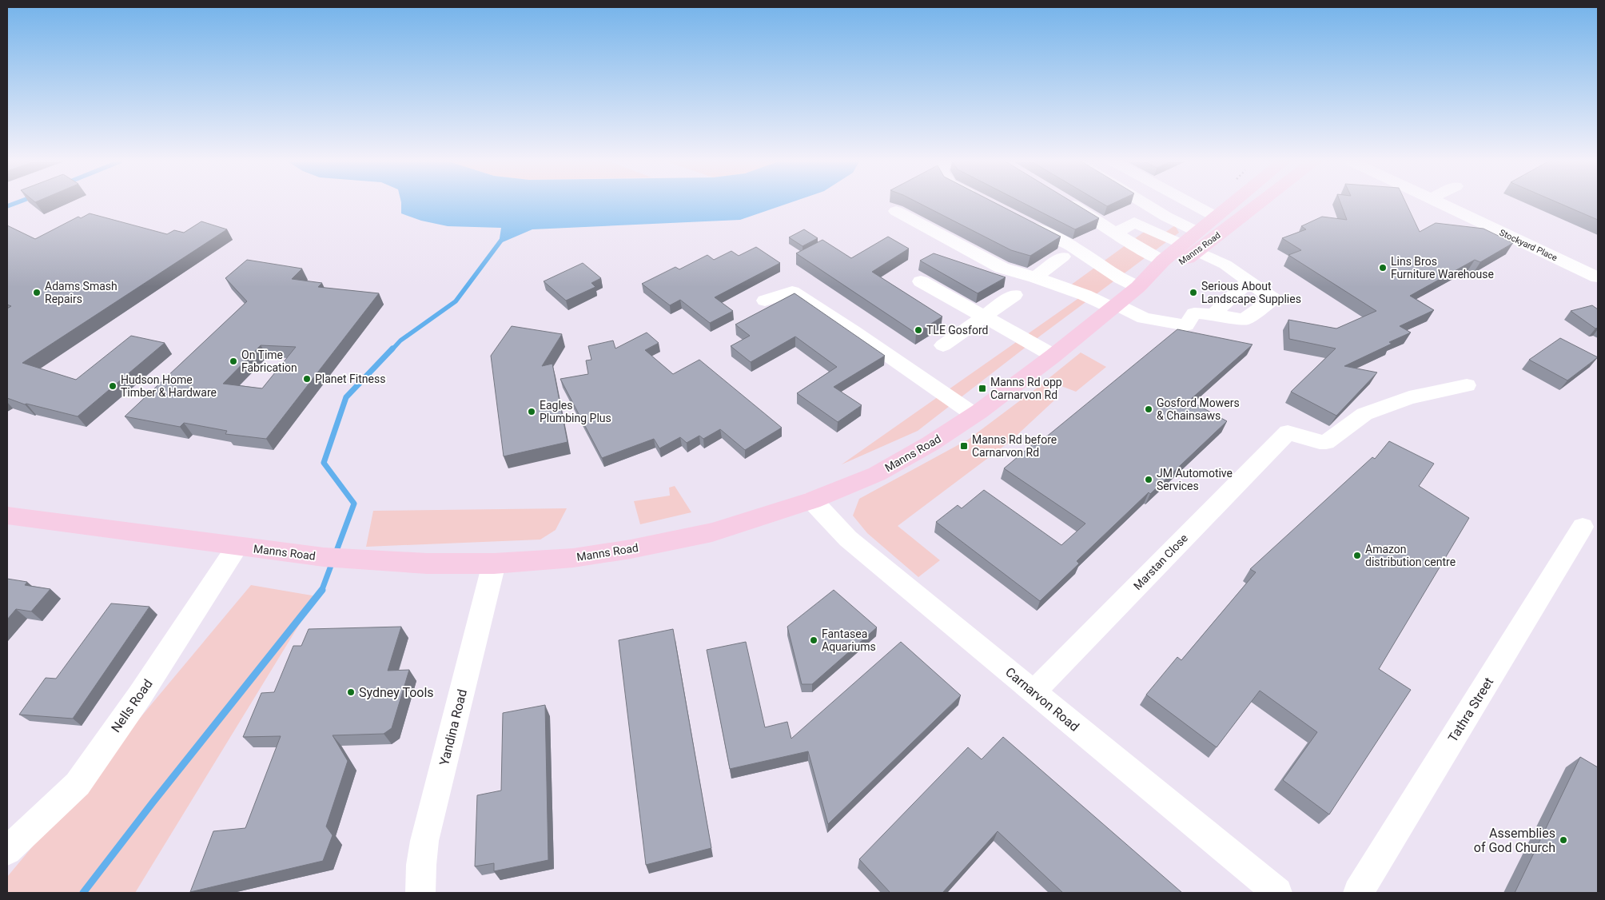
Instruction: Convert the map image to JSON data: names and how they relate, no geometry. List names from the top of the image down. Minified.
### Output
{"streets":{"main road":["Manns Road"],"street":["Stockyard Place","Marstan Close","Carnarvon Road","Nells Road","Tathra Street","Yandina Road"]},"crossings":[["Manns Road","Carnarvon Road"],["Manns Road","Nells Road"],["Manns Road","Yandina Road"],["Marstan Close","Carnarvon Road"]],"places":{"other":["Lins Bros Furniture Warehouse","Adams Smash Repairs","Serious About Landscape Supplies","TLE Gosford","On Time Fabrication","Planet Fitness","Hudson Home Timber & Hardware","Gosford Mowers & Chainsaws","Eagles Plumbing Plus","JM Automotive Services","Amazon distribution centre","Fantasea Aquariums","Sydney Tools","Assemblies of God Church"],"transit":["Manns Rd opp Carnarvon Rd","Manns Rd before Carnarvon Rd"]}}
